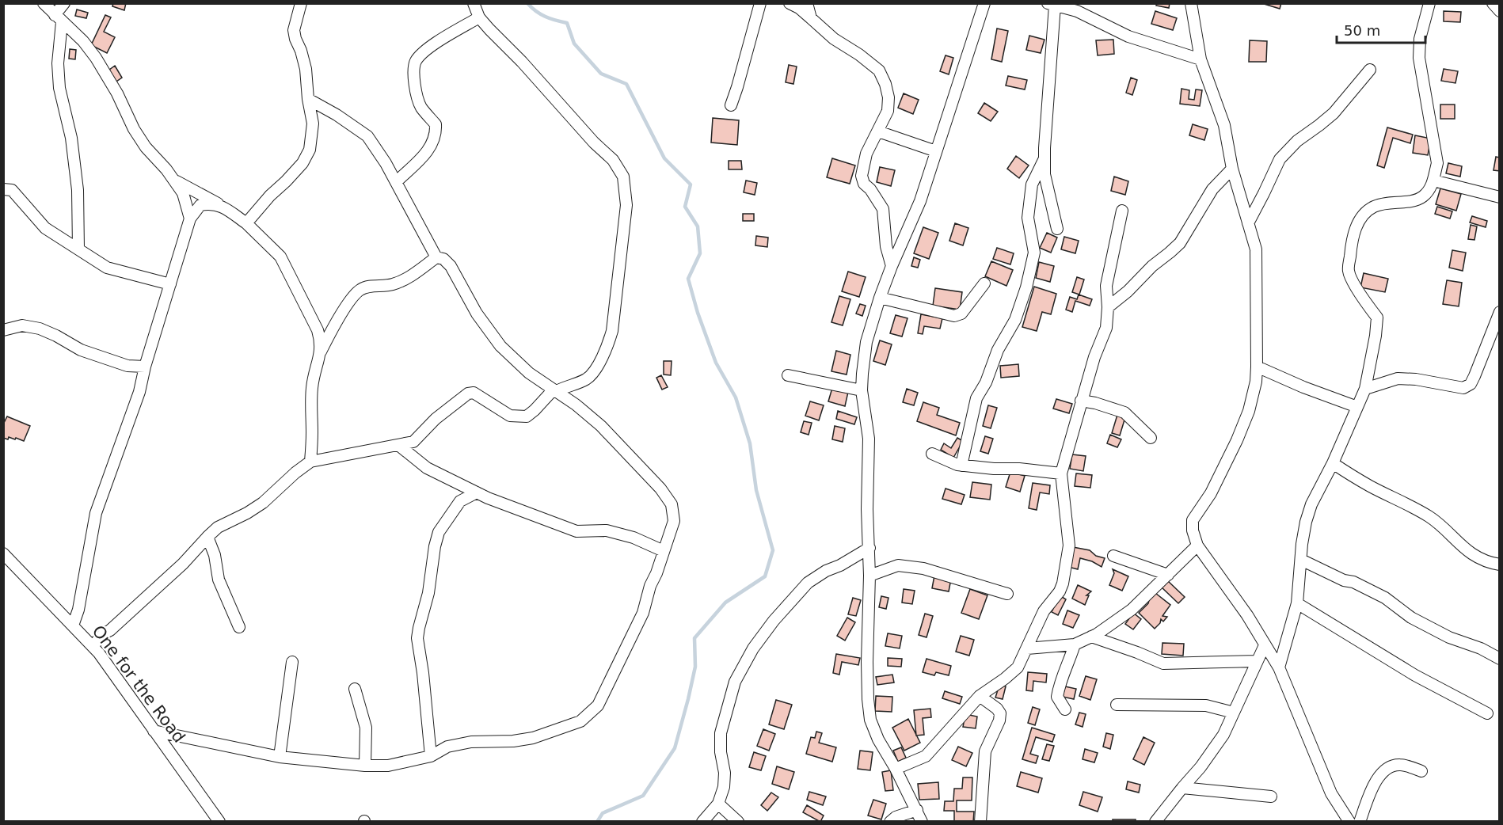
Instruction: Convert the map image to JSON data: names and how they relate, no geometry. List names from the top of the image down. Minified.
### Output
{"streets":{"street":["One for the Road"]},"scale_bar":"50 m"}
